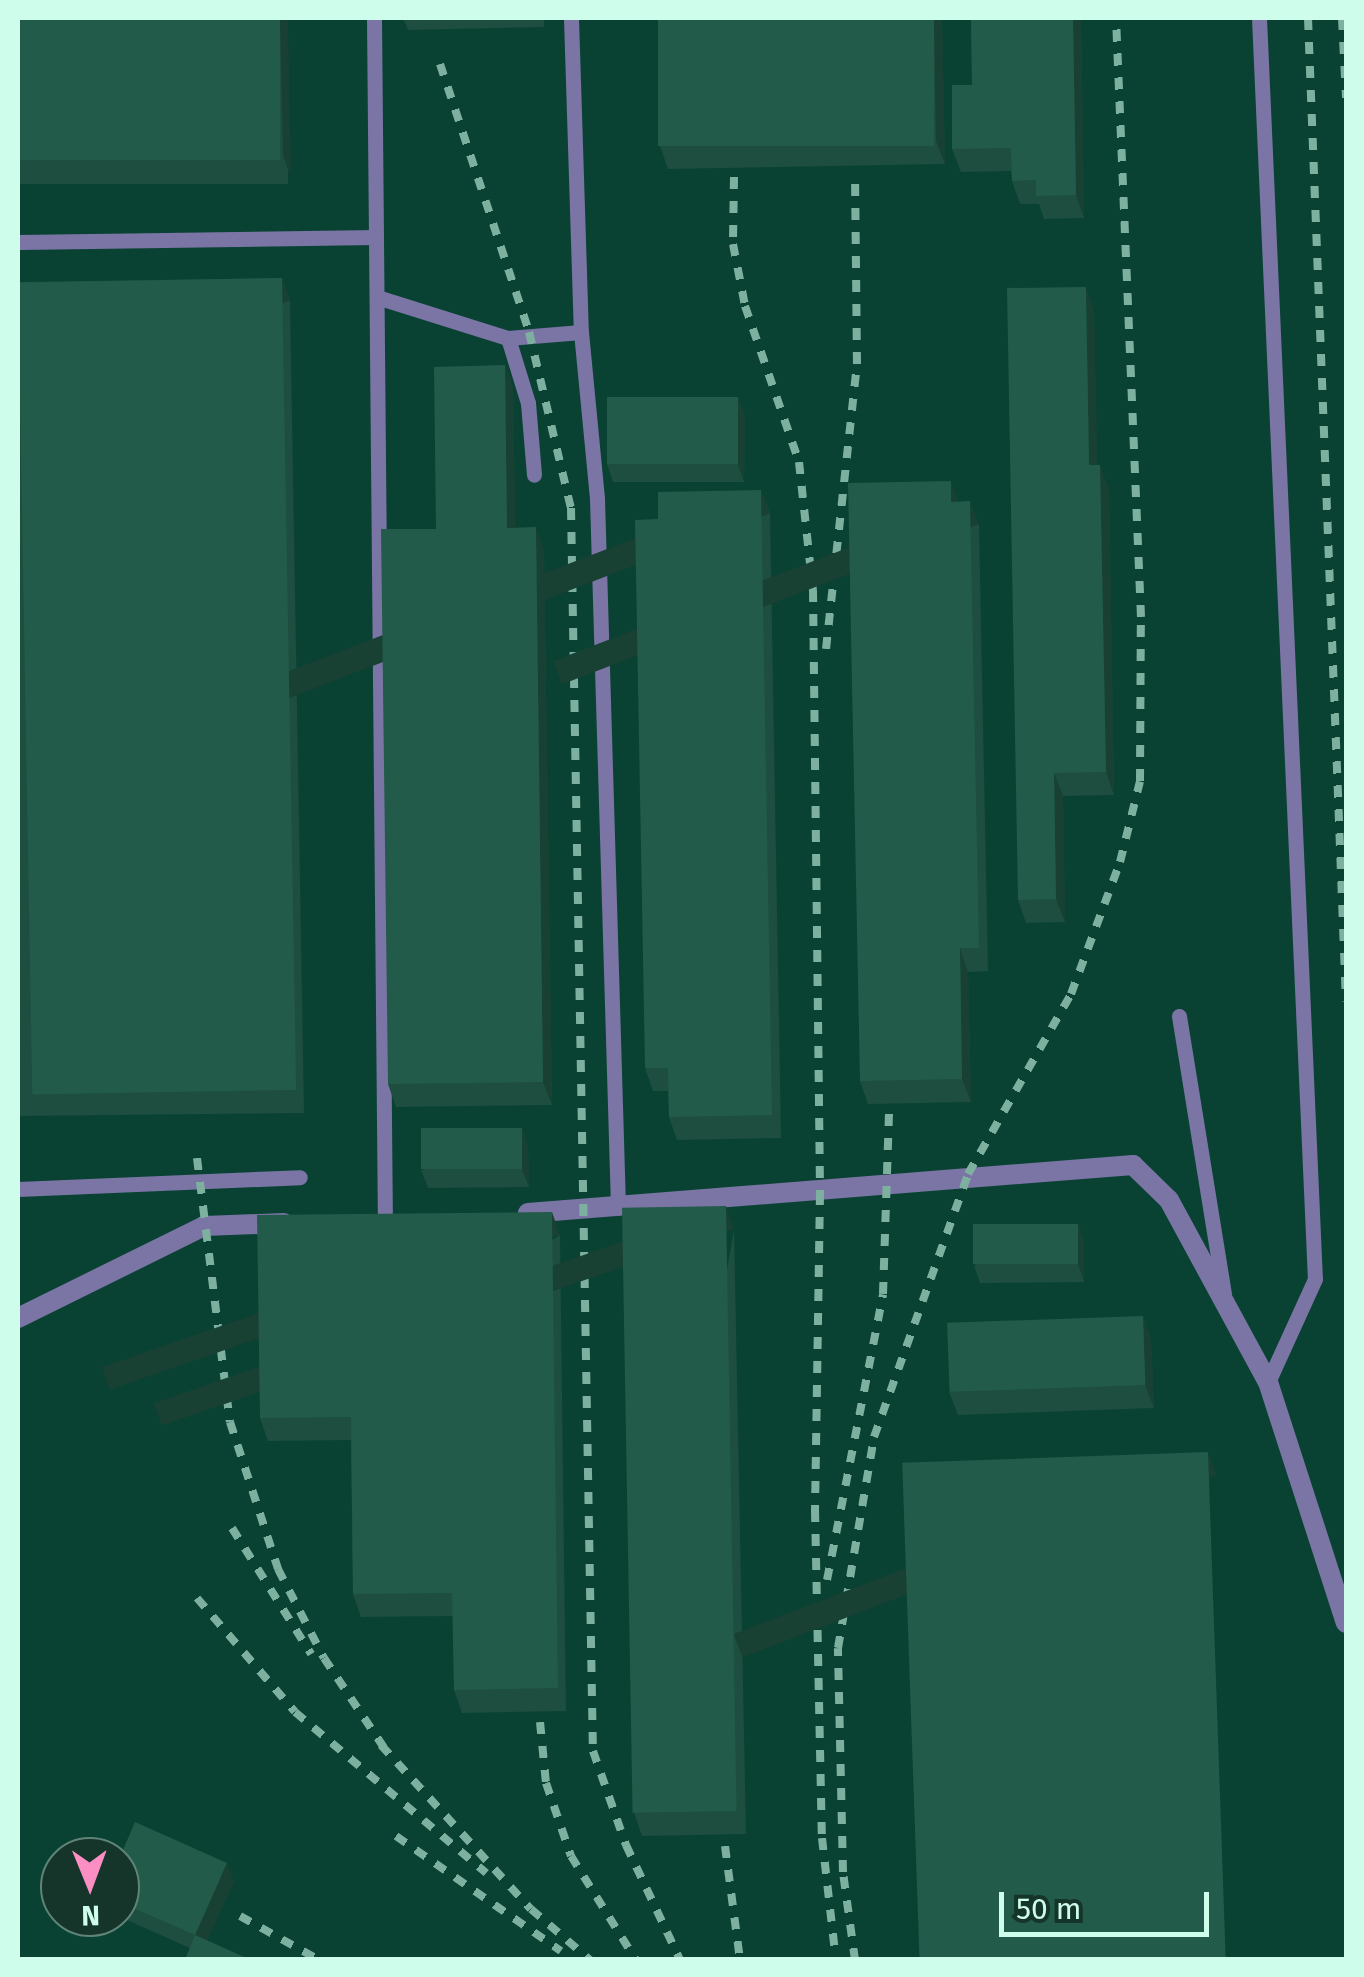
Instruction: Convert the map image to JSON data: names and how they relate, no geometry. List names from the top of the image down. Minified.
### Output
{"scale_bar":"50 m","north":"bottom"}
